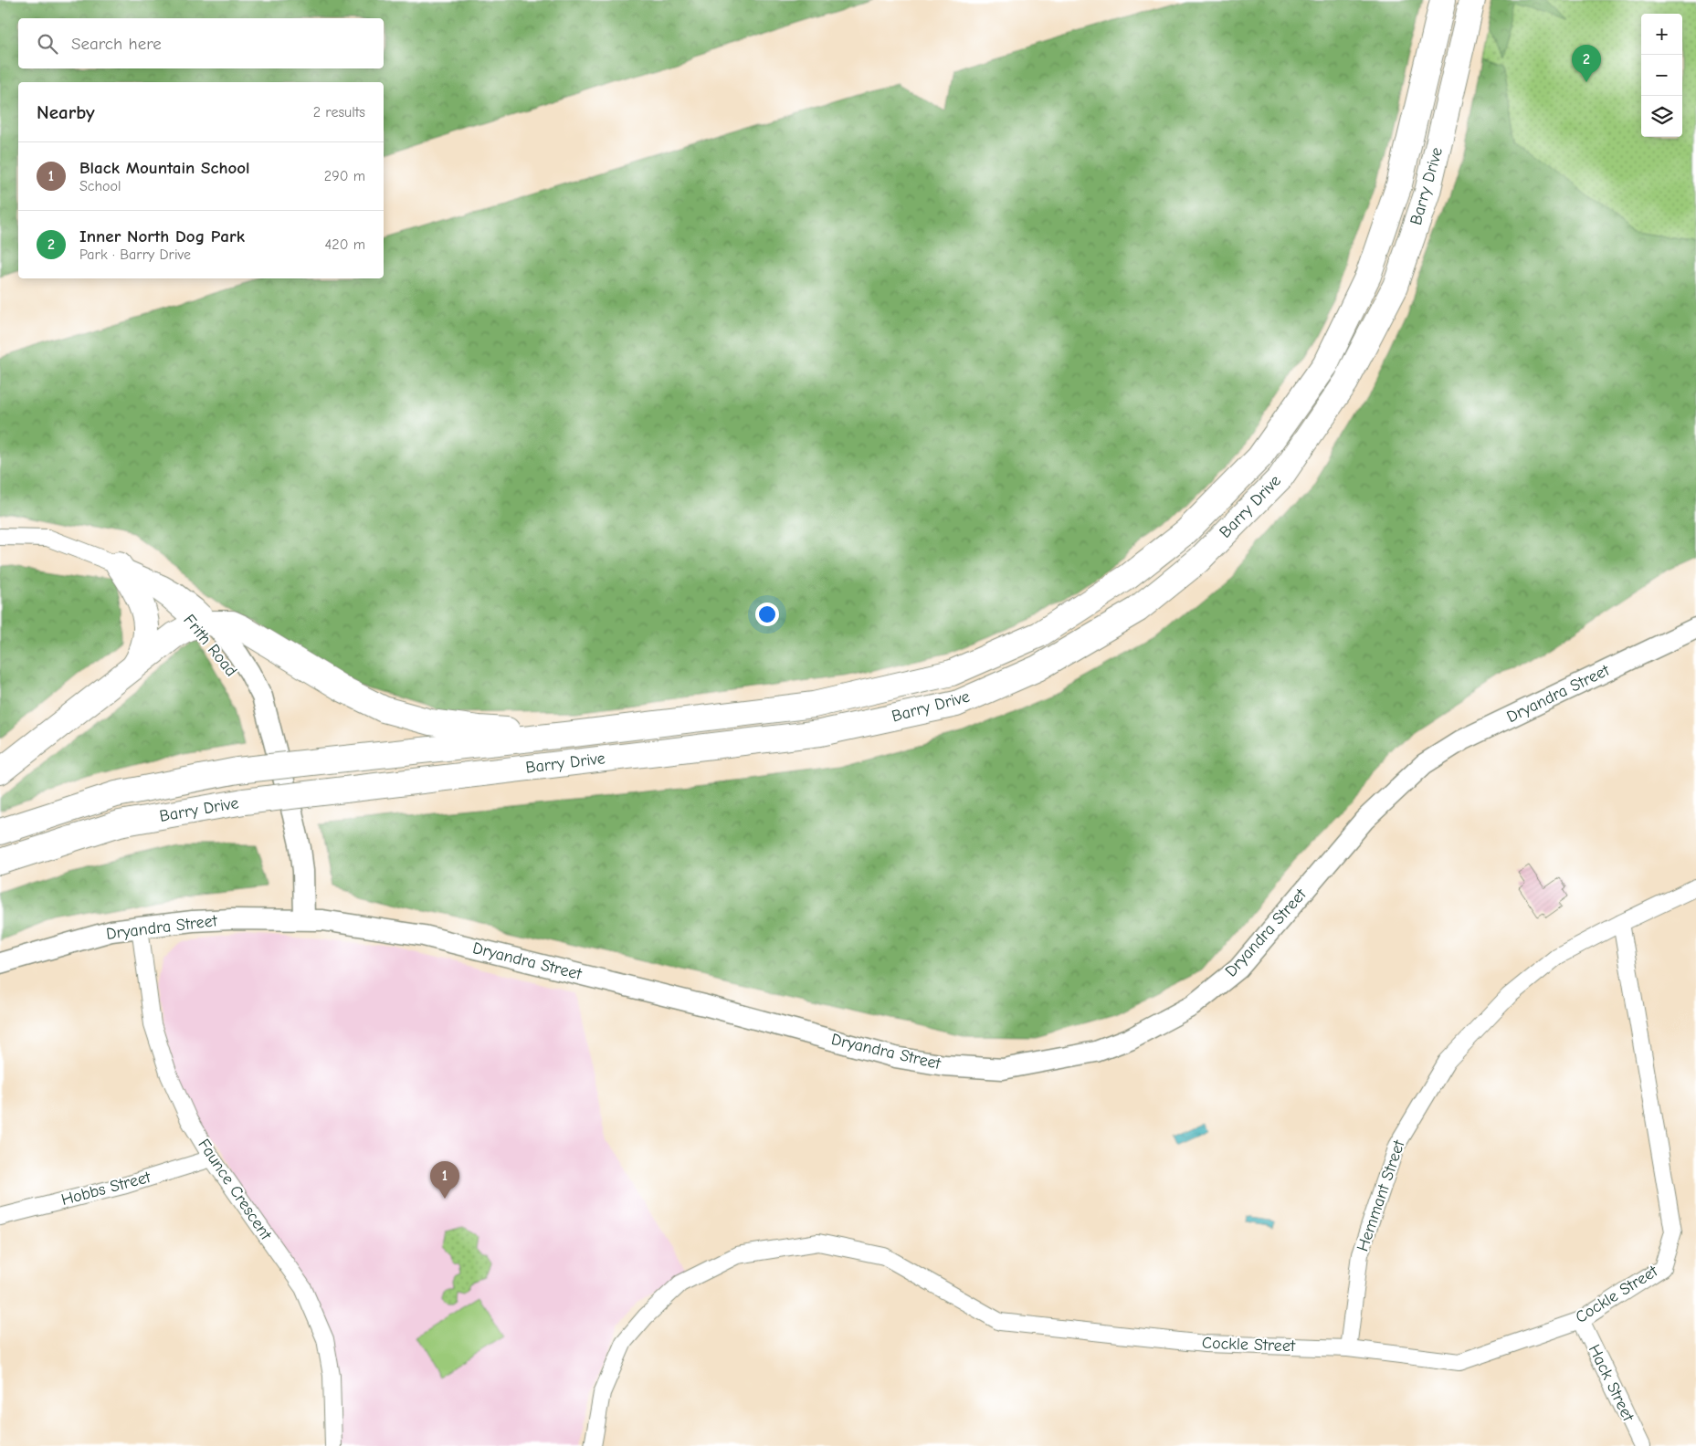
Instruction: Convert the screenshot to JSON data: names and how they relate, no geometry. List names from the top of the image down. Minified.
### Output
{"streets":{"main road":["Barry Drive"],"street":["Frith Road","Dryandra Street","Hobbs Street","Faunce Crescent","Hemmant Street","Cockle Street","Hack Street"]},"crossings":[["Frith Road","Dryandra Street"],["Dryandra Street","Faunce Crescent"],["Hobbs Street","Faunce Crescent"],["Hemmant Street","Cockle Street"],["Cockle Street","Hack Street"]],"page":{"map_buttons":["+","−"],"search":"Search here","pins":["2","1"],"heading":["Nearby","2 results"],"list":[{"mark":"1","name":"Black Mountain School","note":"School","value":"290 m"},{"mark":"2","name":"Inner North Dog Park","note":"Park · Barry Drive","value":"420 m"}]}}
